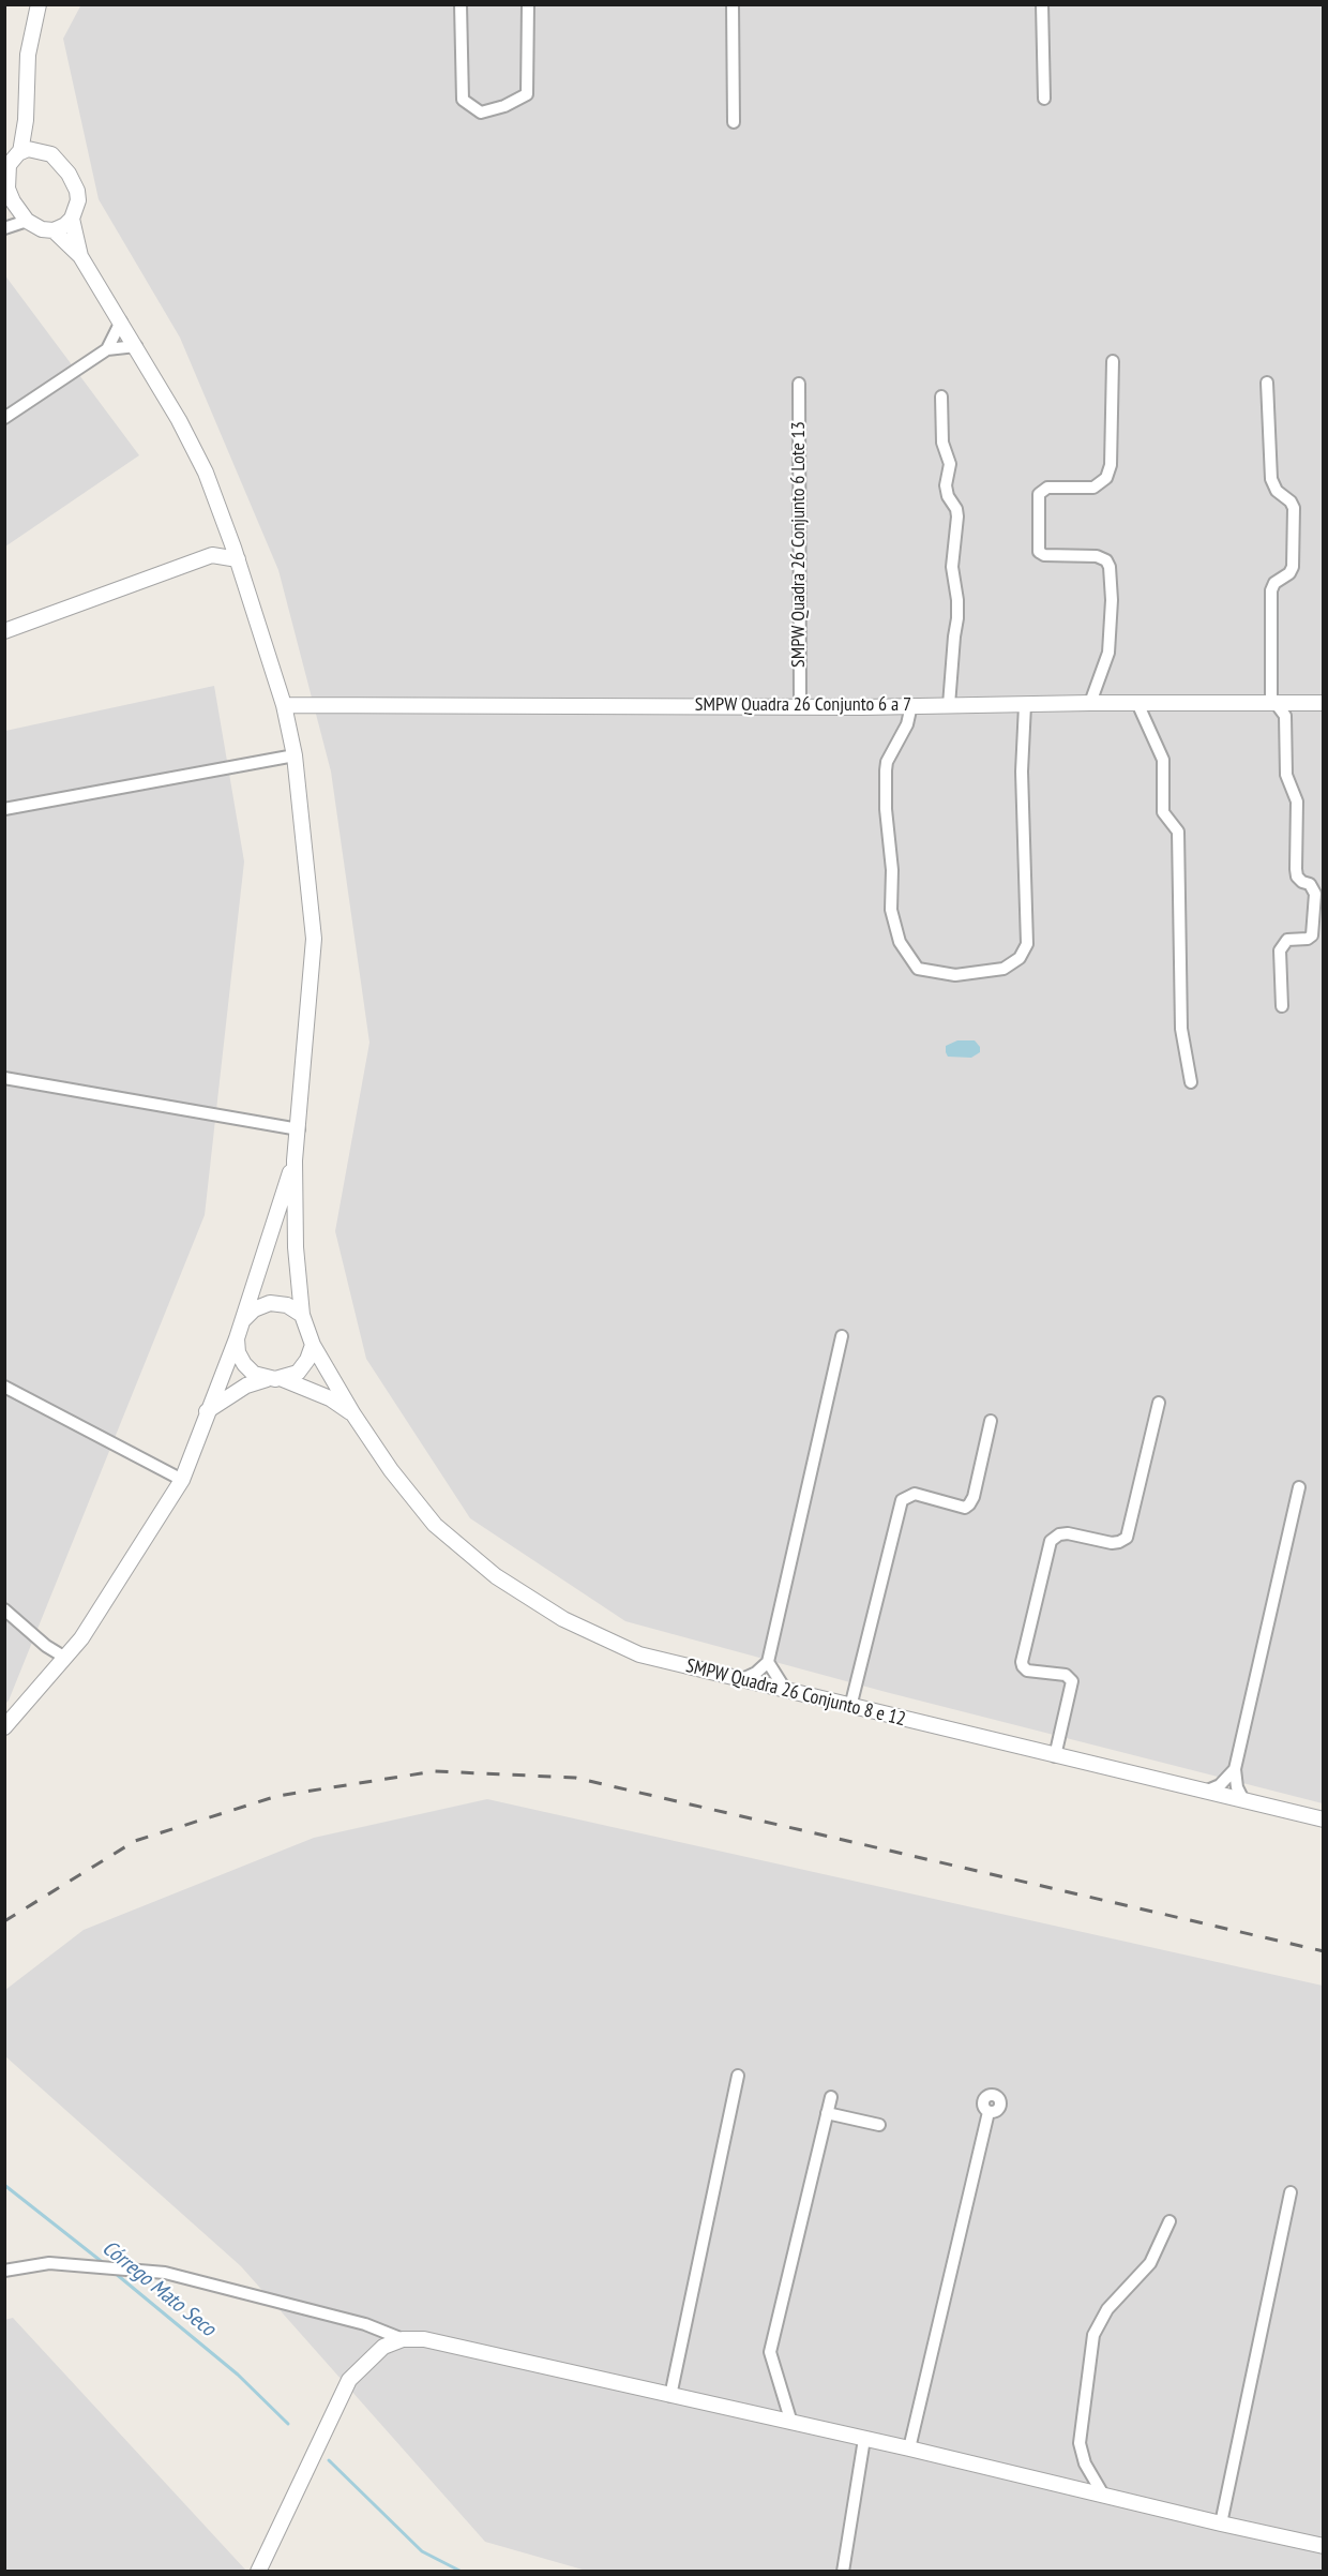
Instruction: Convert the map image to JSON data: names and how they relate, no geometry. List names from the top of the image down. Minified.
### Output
{"streets":{"street":["SMPW Quadra 26 Conjunto 6 Lote 13","SMPW Quadra 26 Conjunto 6 a 7","SMPW Quadra 26 Conjunto 8 e 12"]},"crossings":[["SMPW Quadra 26 Conjunto 6 Lote 13","SMPW Quadra 26 Conjunto 6 a 7"]],"water":["Córrego Mato Seco"]}
